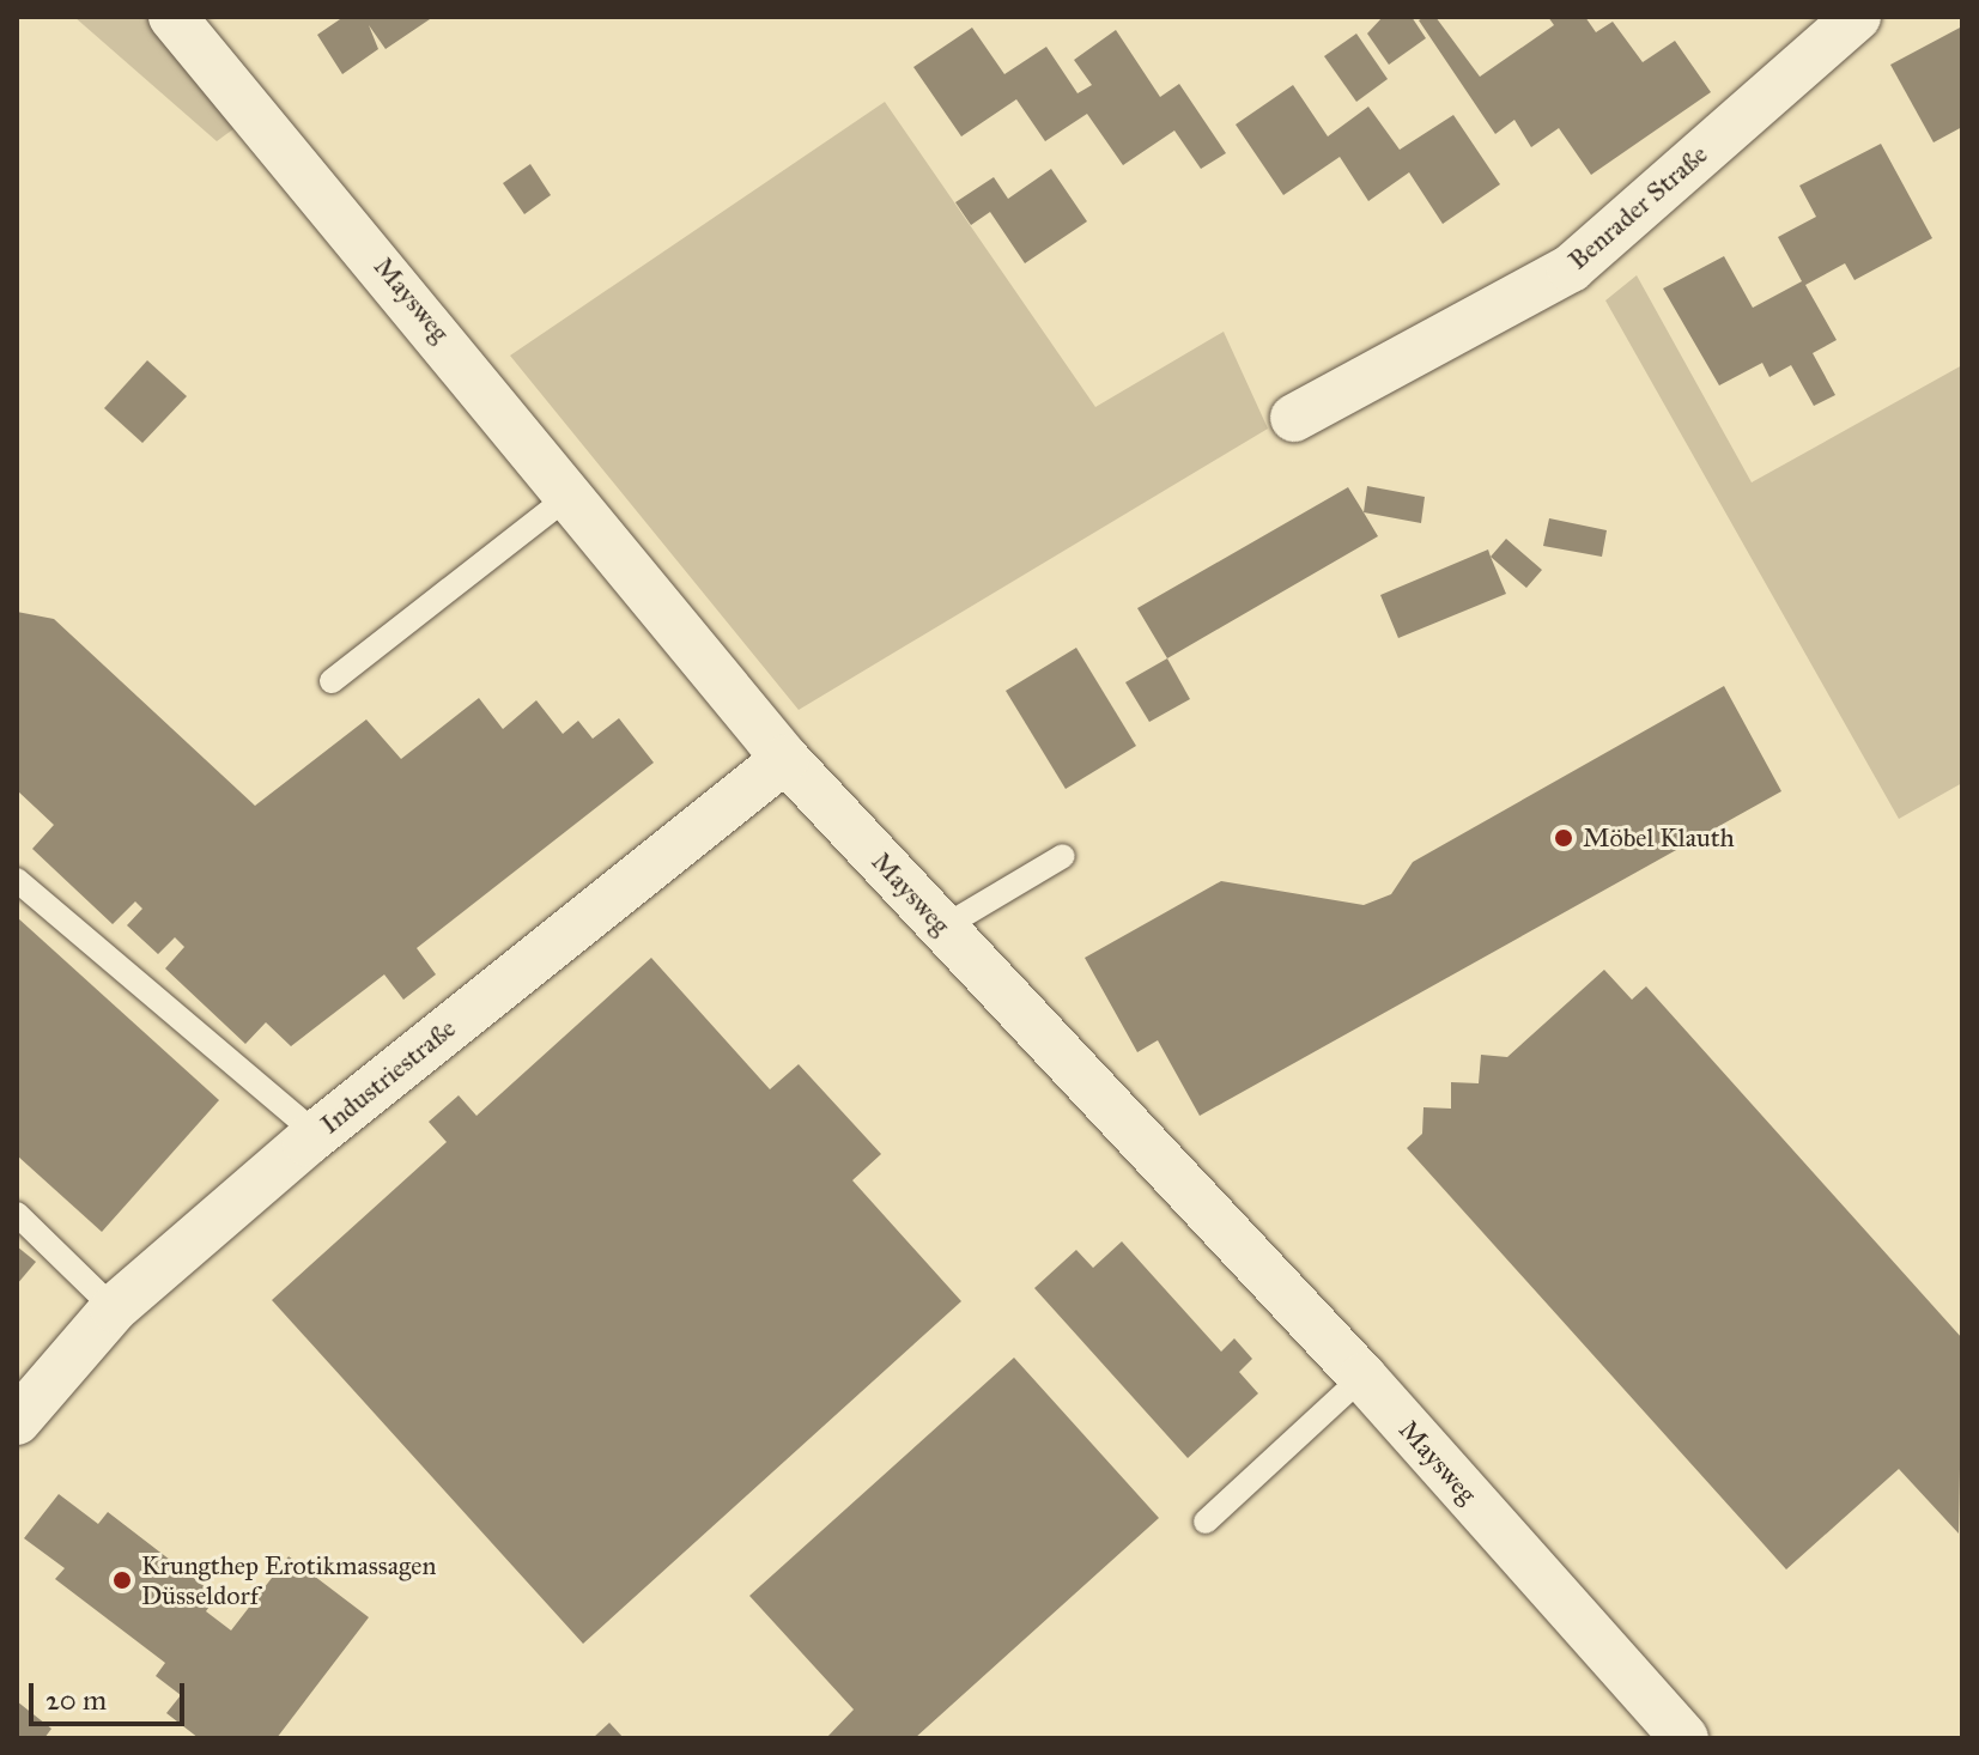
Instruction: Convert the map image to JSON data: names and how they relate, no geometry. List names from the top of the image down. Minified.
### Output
{"streets":{"street":["Benrader Straße","Maysweg","Industriestraße"]},"crossings":[["Maysweg","Industriestraße"]],"places":["Möbel Klauth","Krungthep Erotikmassagen Düsseldorf"],"scale_bar":"20 m"}
